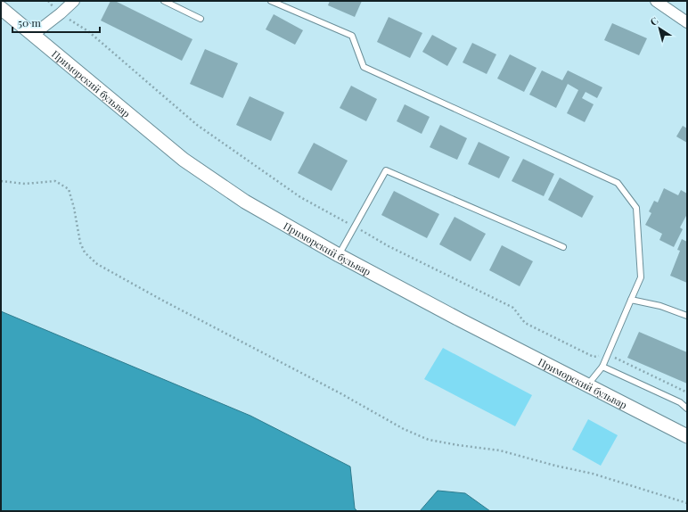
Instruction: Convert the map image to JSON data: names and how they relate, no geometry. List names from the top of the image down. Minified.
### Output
{"streets":{"street":["Приморский бульвар"]},"scale_bar":"50 m","north":"top left"}
